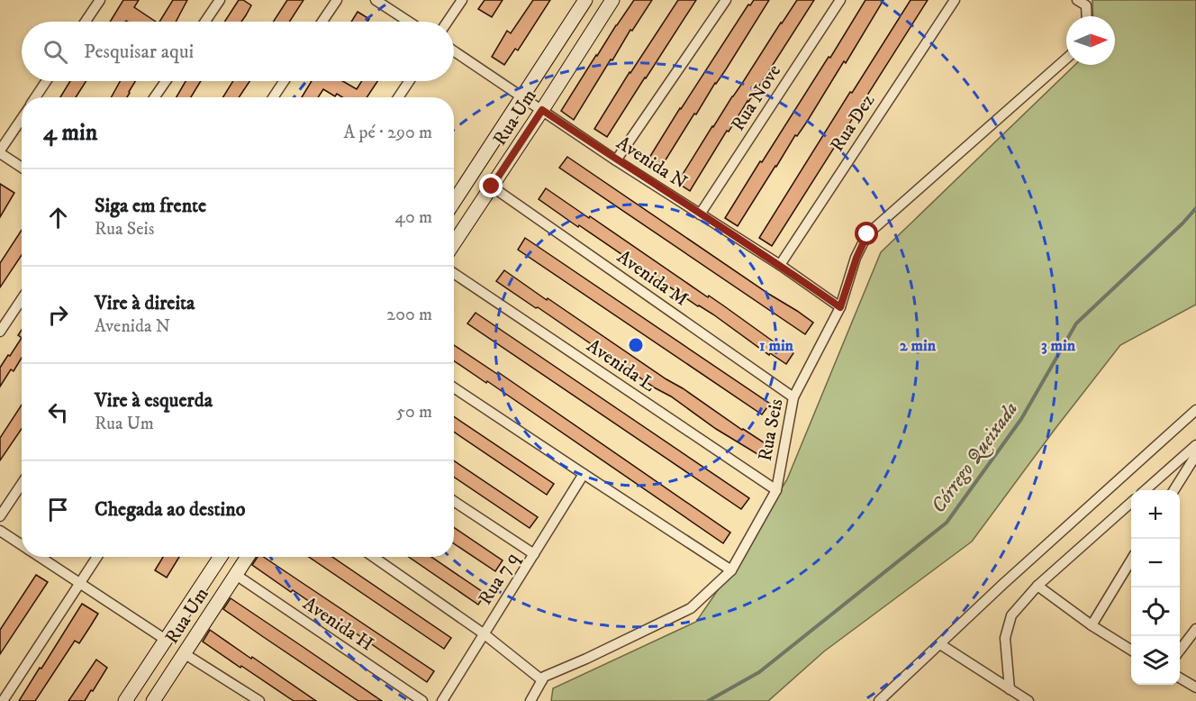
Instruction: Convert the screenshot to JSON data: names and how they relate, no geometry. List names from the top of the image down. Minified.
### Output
{"streets":{"street":["Rua Nove","Rua Um","Rua Dez","Avenida N","Avenida M","Avenida L","Rua Seis","Rua 7 q","Avenida H"]},"crossings":[["Rua Nove","Avenida N"],["Rua Um","Avenida N"],["Rua Um","Avenida M"],["Rua Um","Avenida H"],["Rua Dez","Avenida N"],["Avenida N","Rua Seis"],["Avenida M","Rua Seis"],["Avenida L","Rua Seis"]],"water":["Córrego Queixada"],"north":"right","page":{"search":"Pesquisar aqui","heading":["4 min","A pé · 290 m"],"list":[["Siga em frente","Rua Seis","40 m"],["Vire à direita","Avenida N","200 m"],["Vire à esquerda","Rua Um","50 m"],"Chegada ao destino"],"map_buttons":["+","−"]},"rings":["1 min","2 min","3 min"]}
